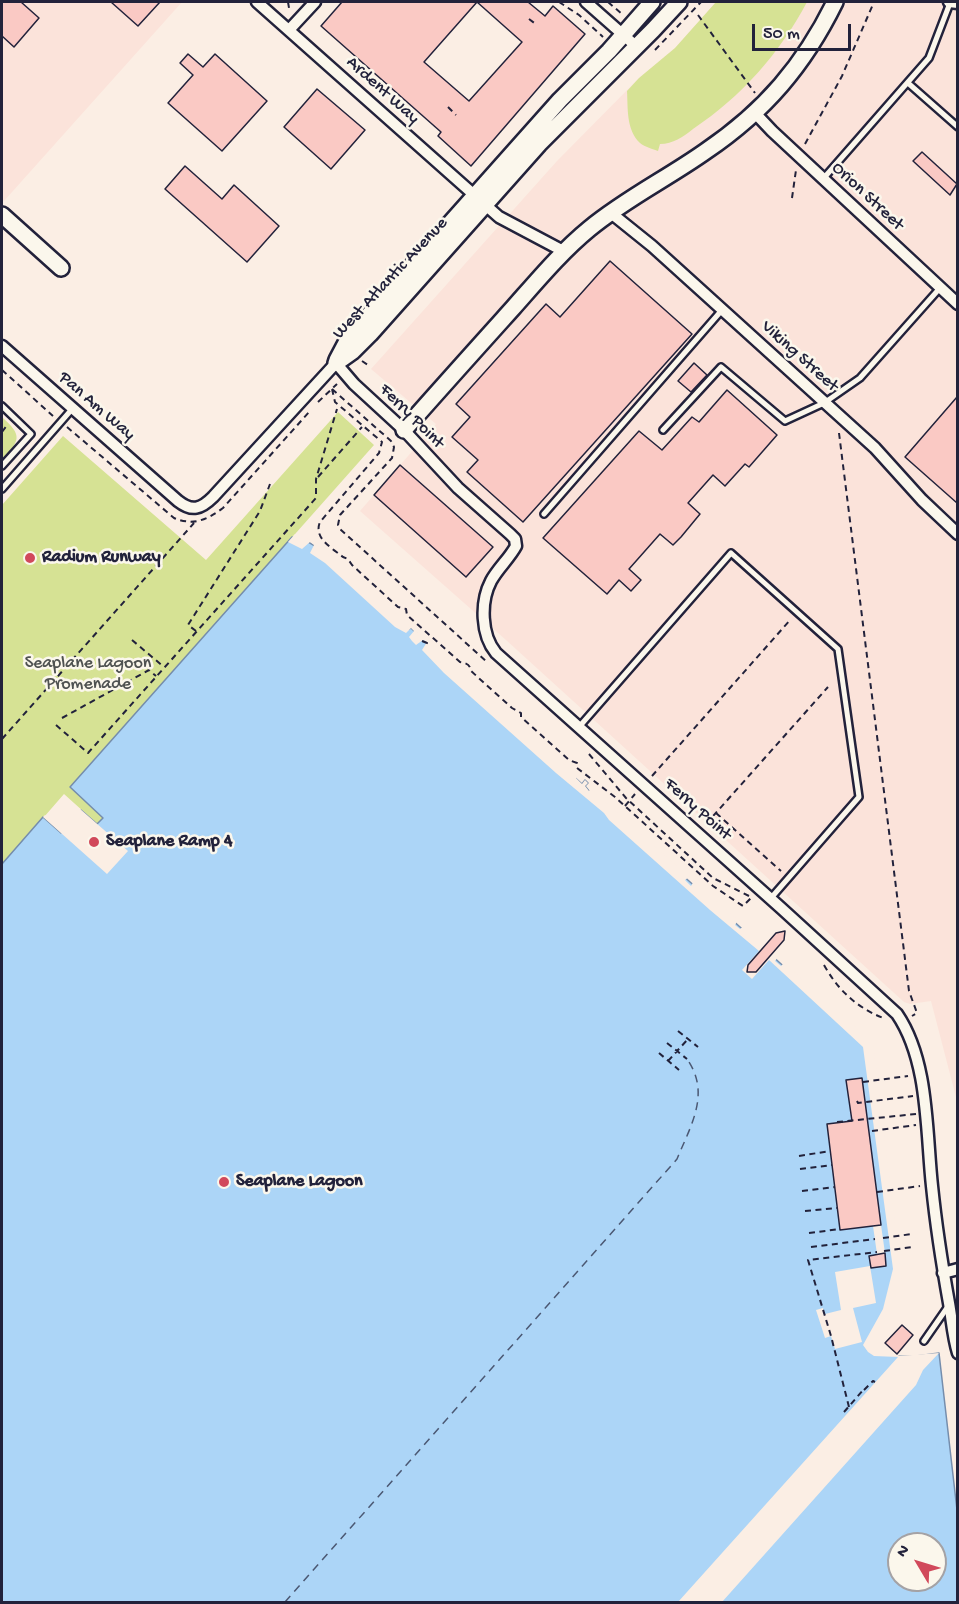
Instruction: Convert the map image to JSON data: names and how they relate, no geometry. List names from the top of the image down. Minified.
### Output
{"streets":{"street":["Ardent Way","Orion Street","West Atlantic Avenue","Viking Street","Pan Am Way","Ferry Point"]},"crossings":[["Ardent Way","West Atlantic Avenue"],["West Atlantic Avenue","Pan Am Way"],["West Atlantic Avenue","Ferry Point"],["Pan Am Way","Ferry Point"]],"parks":["Seaplane Lagoon Promenade"],"places":["Radium Runway","Seaplane Ramp 4","Seaplane Lagoon"],"scale_bar":"50 m","north":"top left"}
